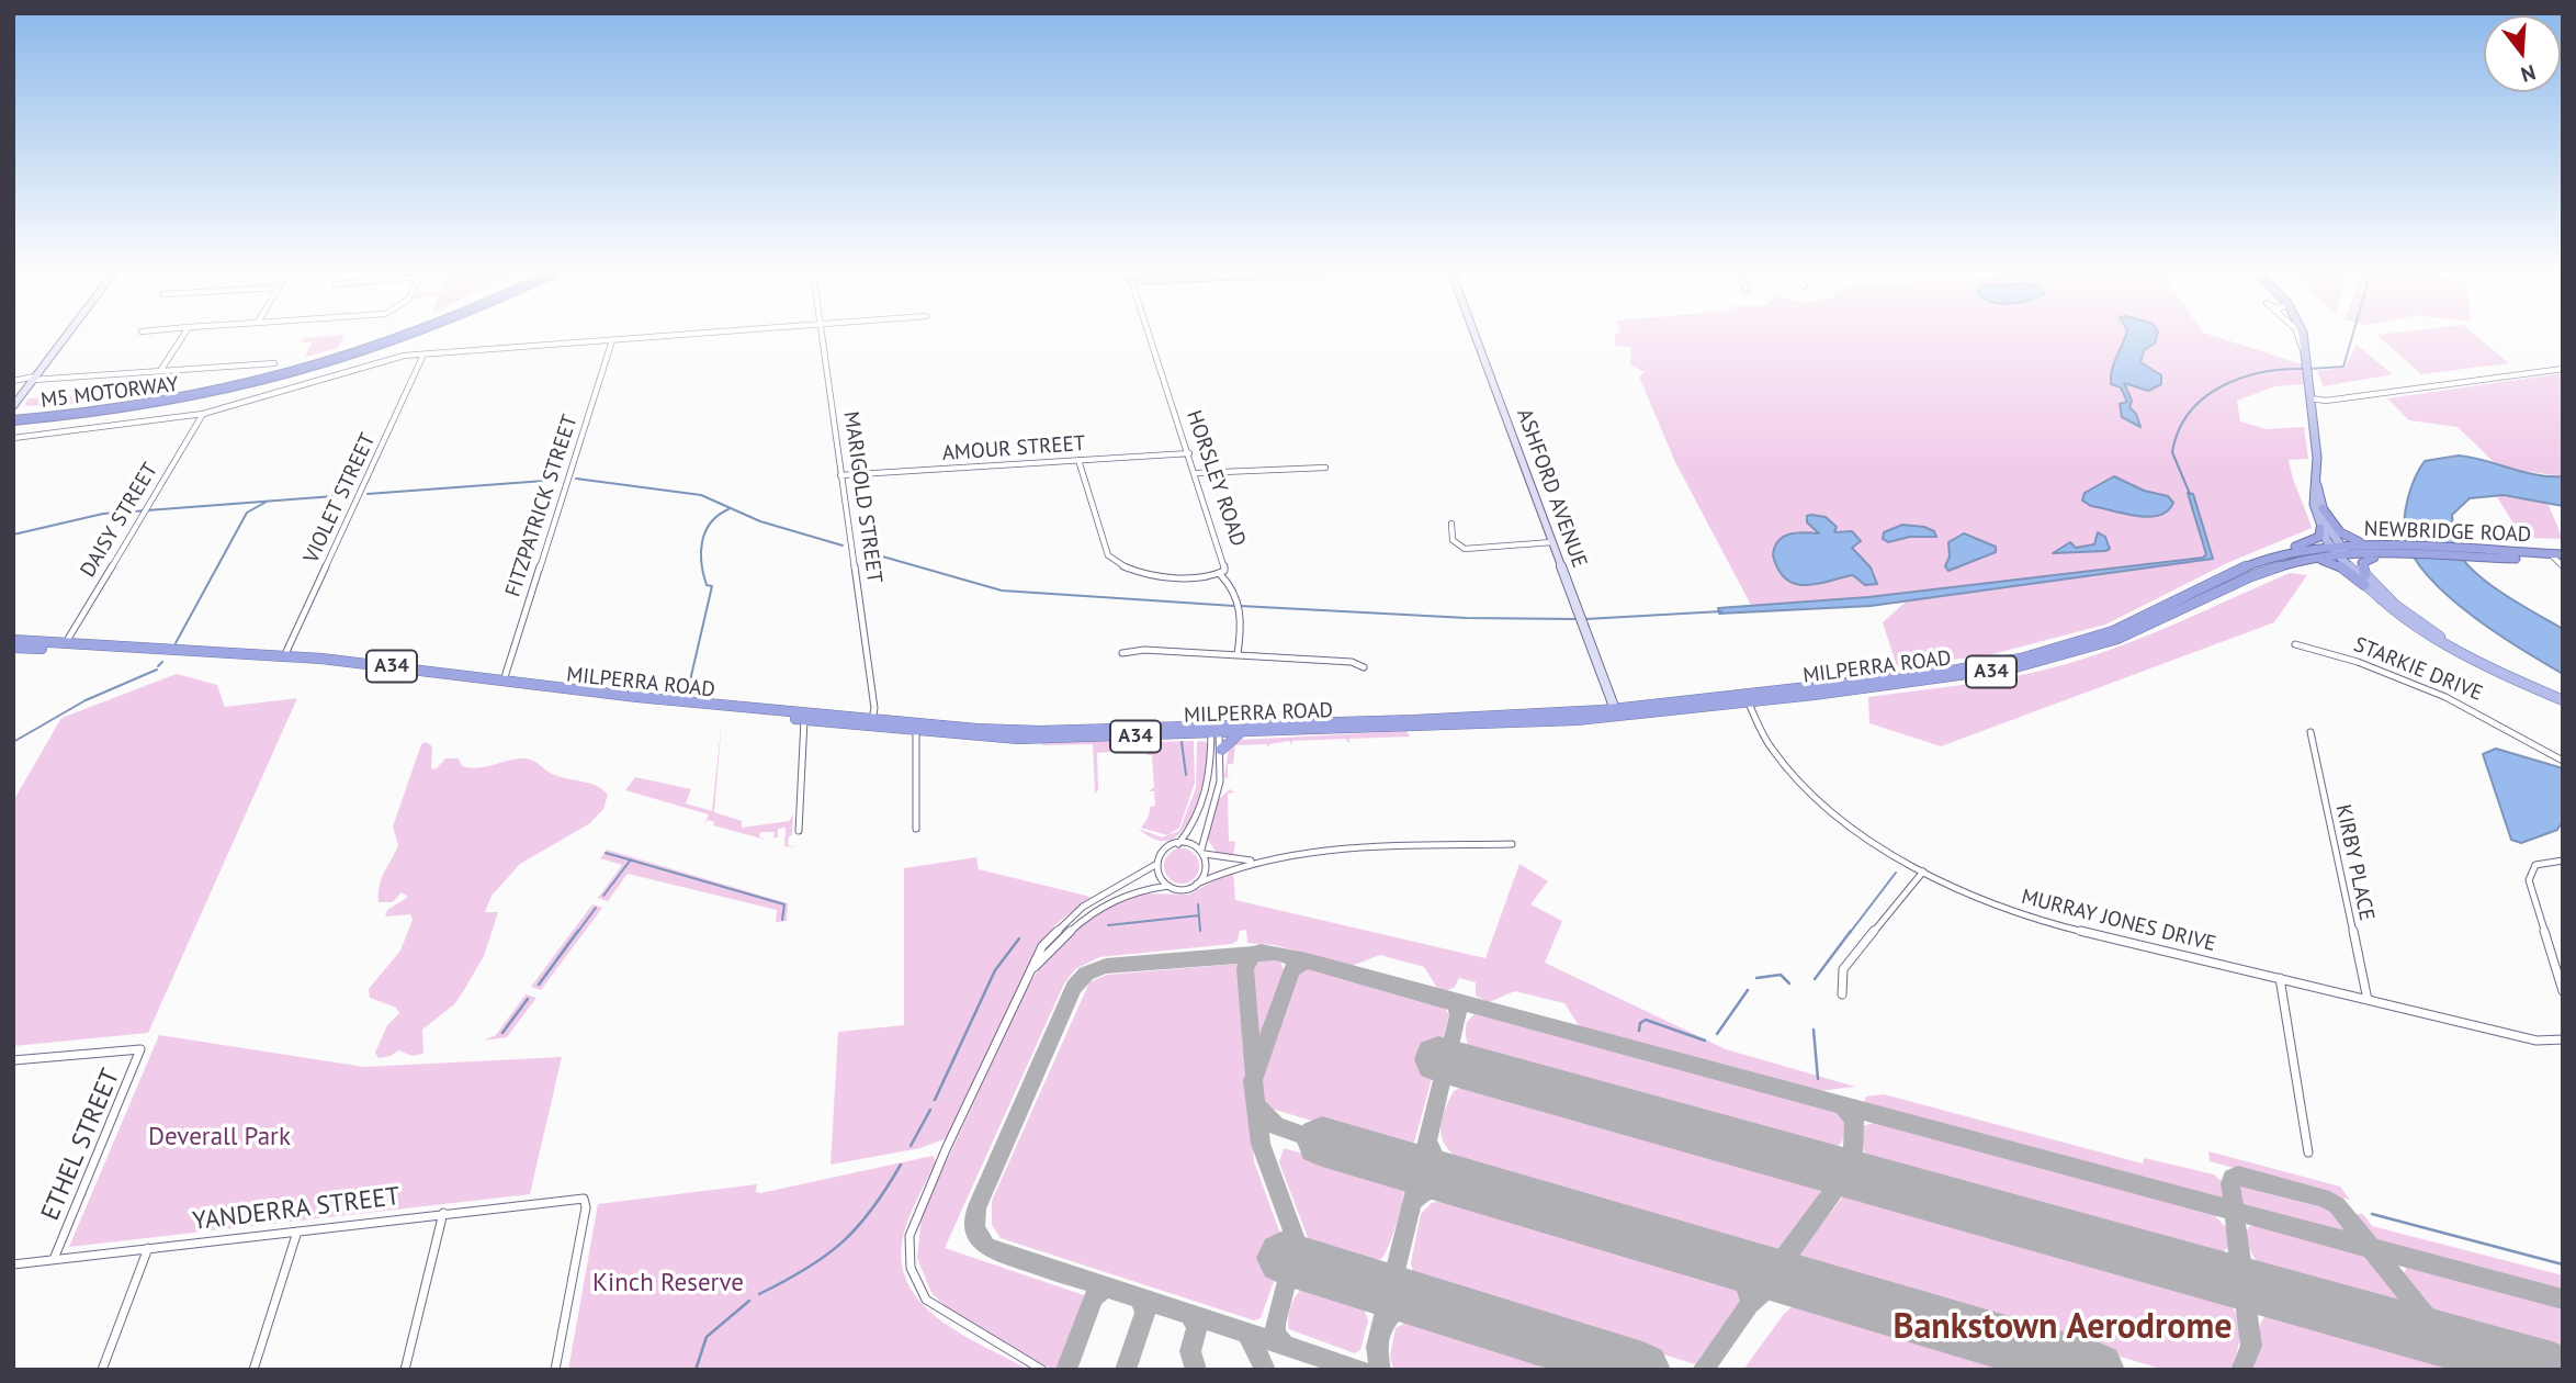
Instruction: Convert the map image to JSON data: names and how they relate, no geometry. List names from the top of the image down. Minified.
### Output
{"streets":{"highway":["M5 MOTORWAY","NEWBRIDGE ROAD","A34","MILPERRA ROAD"],"main road":["ASHFORD AVENUE"],"street":["AMOUR STREET","HORSLEY ROAD","MARIGOLD STREET","VIOLET STREET","FITZPATRICK STREET","DAISY STREET","STARKIE DRIVE","KIRBY PLACE","MURRAY JONES DRIVE","ETHEL STREET","YANDERRA STREET"]},"crossings":[["AMOUR STREET","HORSLEY ROAD"],["AMOUR STREET","MARIGOLD STREET"],["ASHFORD AVENUE","MILPERRA ROAD"],["MARIGOLD STREET","MILPERRA ROAD"],["VIOLET STREET","MILPERRA ROAD"],["FITZPATRICK STREET","MILPERRA ROAD"],["DAISY STREET","MILPERRA ROAD"],["NEWBRIDGE ROAD","MILPERRA ROAD"],["MILPERRA ROAD","MURRAY JONES DRIVE"],["KIRBY PLACE","MURRAY JONES DRIVE"],["ETHEL STREET","YANDERRA STREET"]],"districts":["Bankstown Aerodrome"],"parks":["Deverall Park","Kinch Reserve"],"north":"bottom"}
